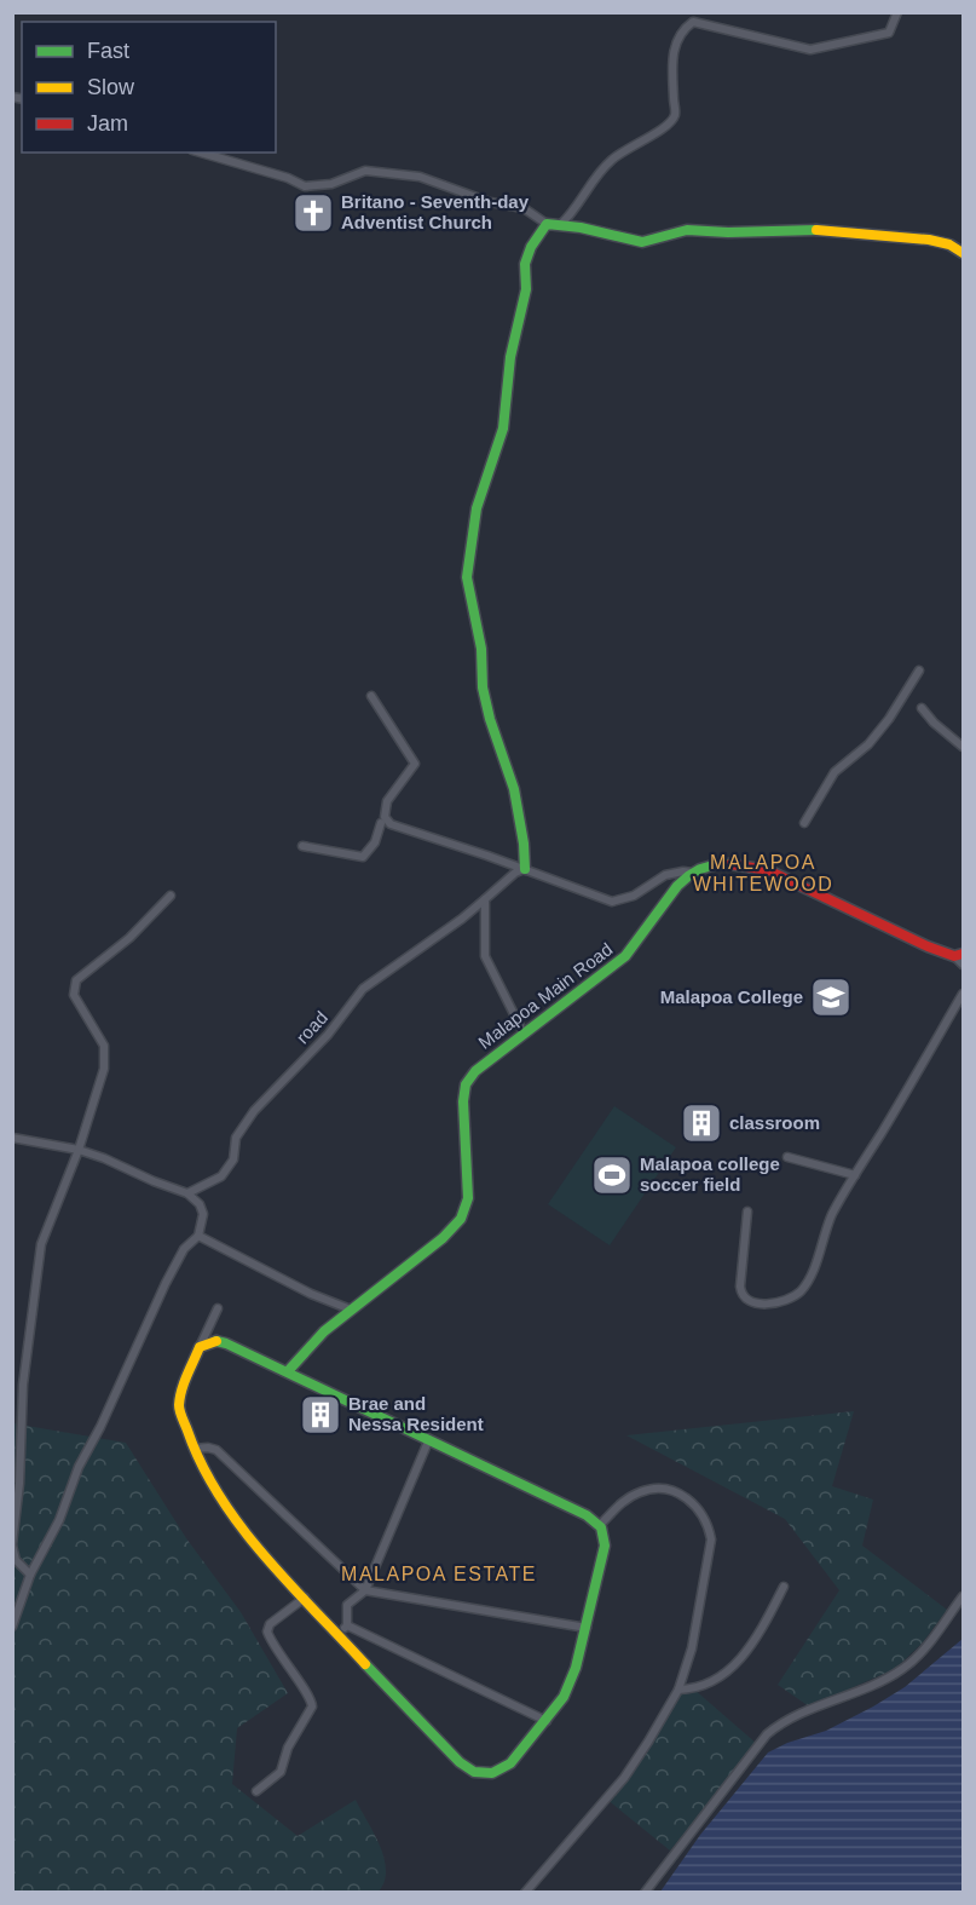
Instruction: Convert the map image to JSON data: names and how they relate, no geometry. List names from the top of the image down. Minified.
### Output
{"streets":{"street":["Malapoa Main Road","road"]},"districts":["MALAPOA WHITEWOOD","MALAPOA ESTATE"],"places":{"church":["Britano - Seventh-day Adventist Church"],"school or university":["Malapoa College"],"building":["classroom","Brae and Nessa Resident"],"sports":["Malapoa college soccer field"]},"legend":["Fast","Slow","Jam"]}
